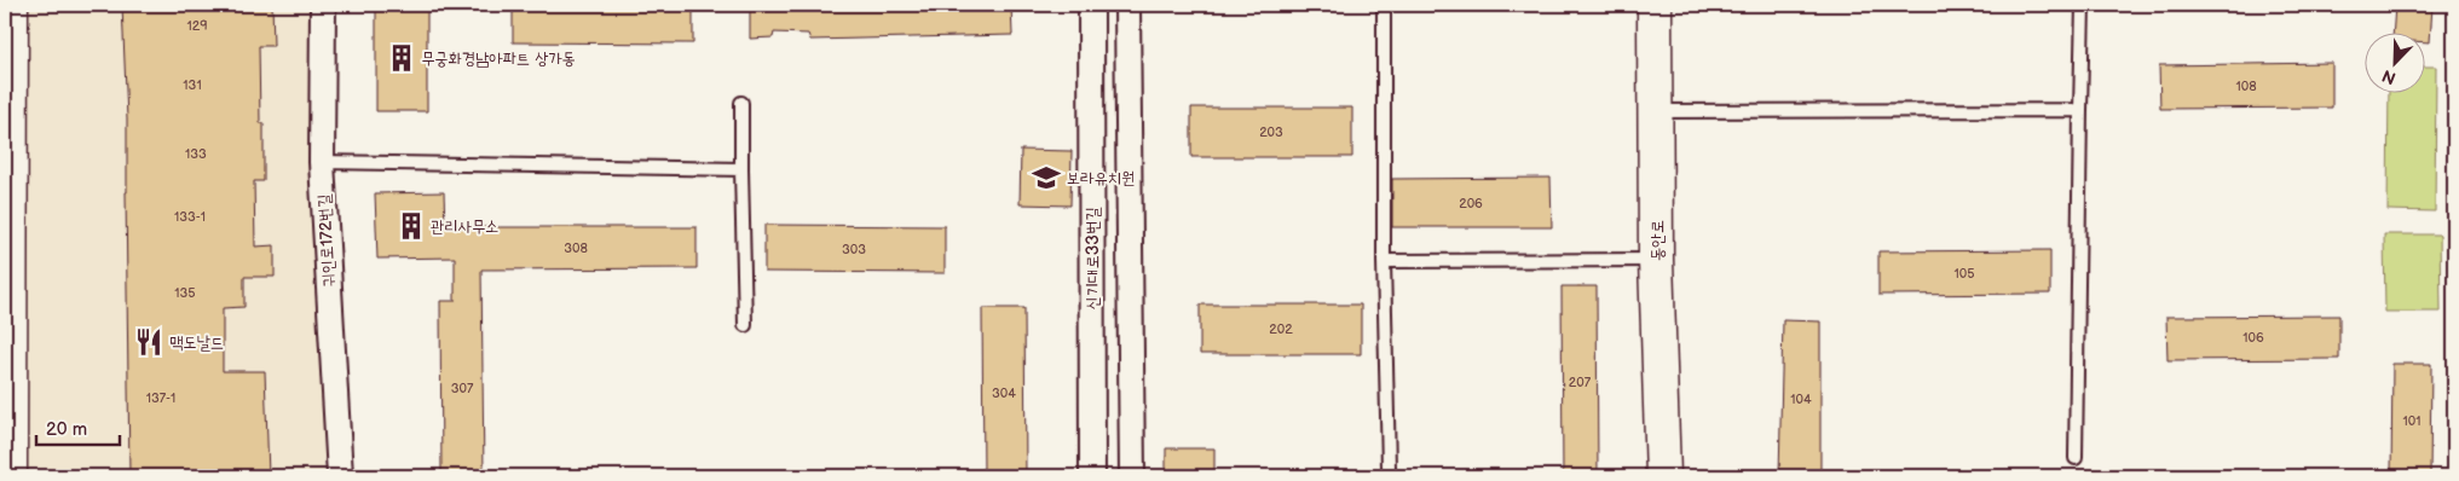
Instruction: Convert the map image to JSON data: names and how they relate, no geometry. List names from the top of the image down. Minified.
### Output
{"streets":{"street":["귀인로172번길","동안로","신기대로33번길"]},"places":{"building":["무궁화경남아파트 상가동","관리사무소"],"school or university":["보라유치원"],"restaurant":["맥도날드"]},"house_numbers":["129","131","108","203","133","206","133-1","308","303","105","135","202","106","207","307","304","137-1","104","101"],"scale_bar":"20 m","north":"bottom left"}
